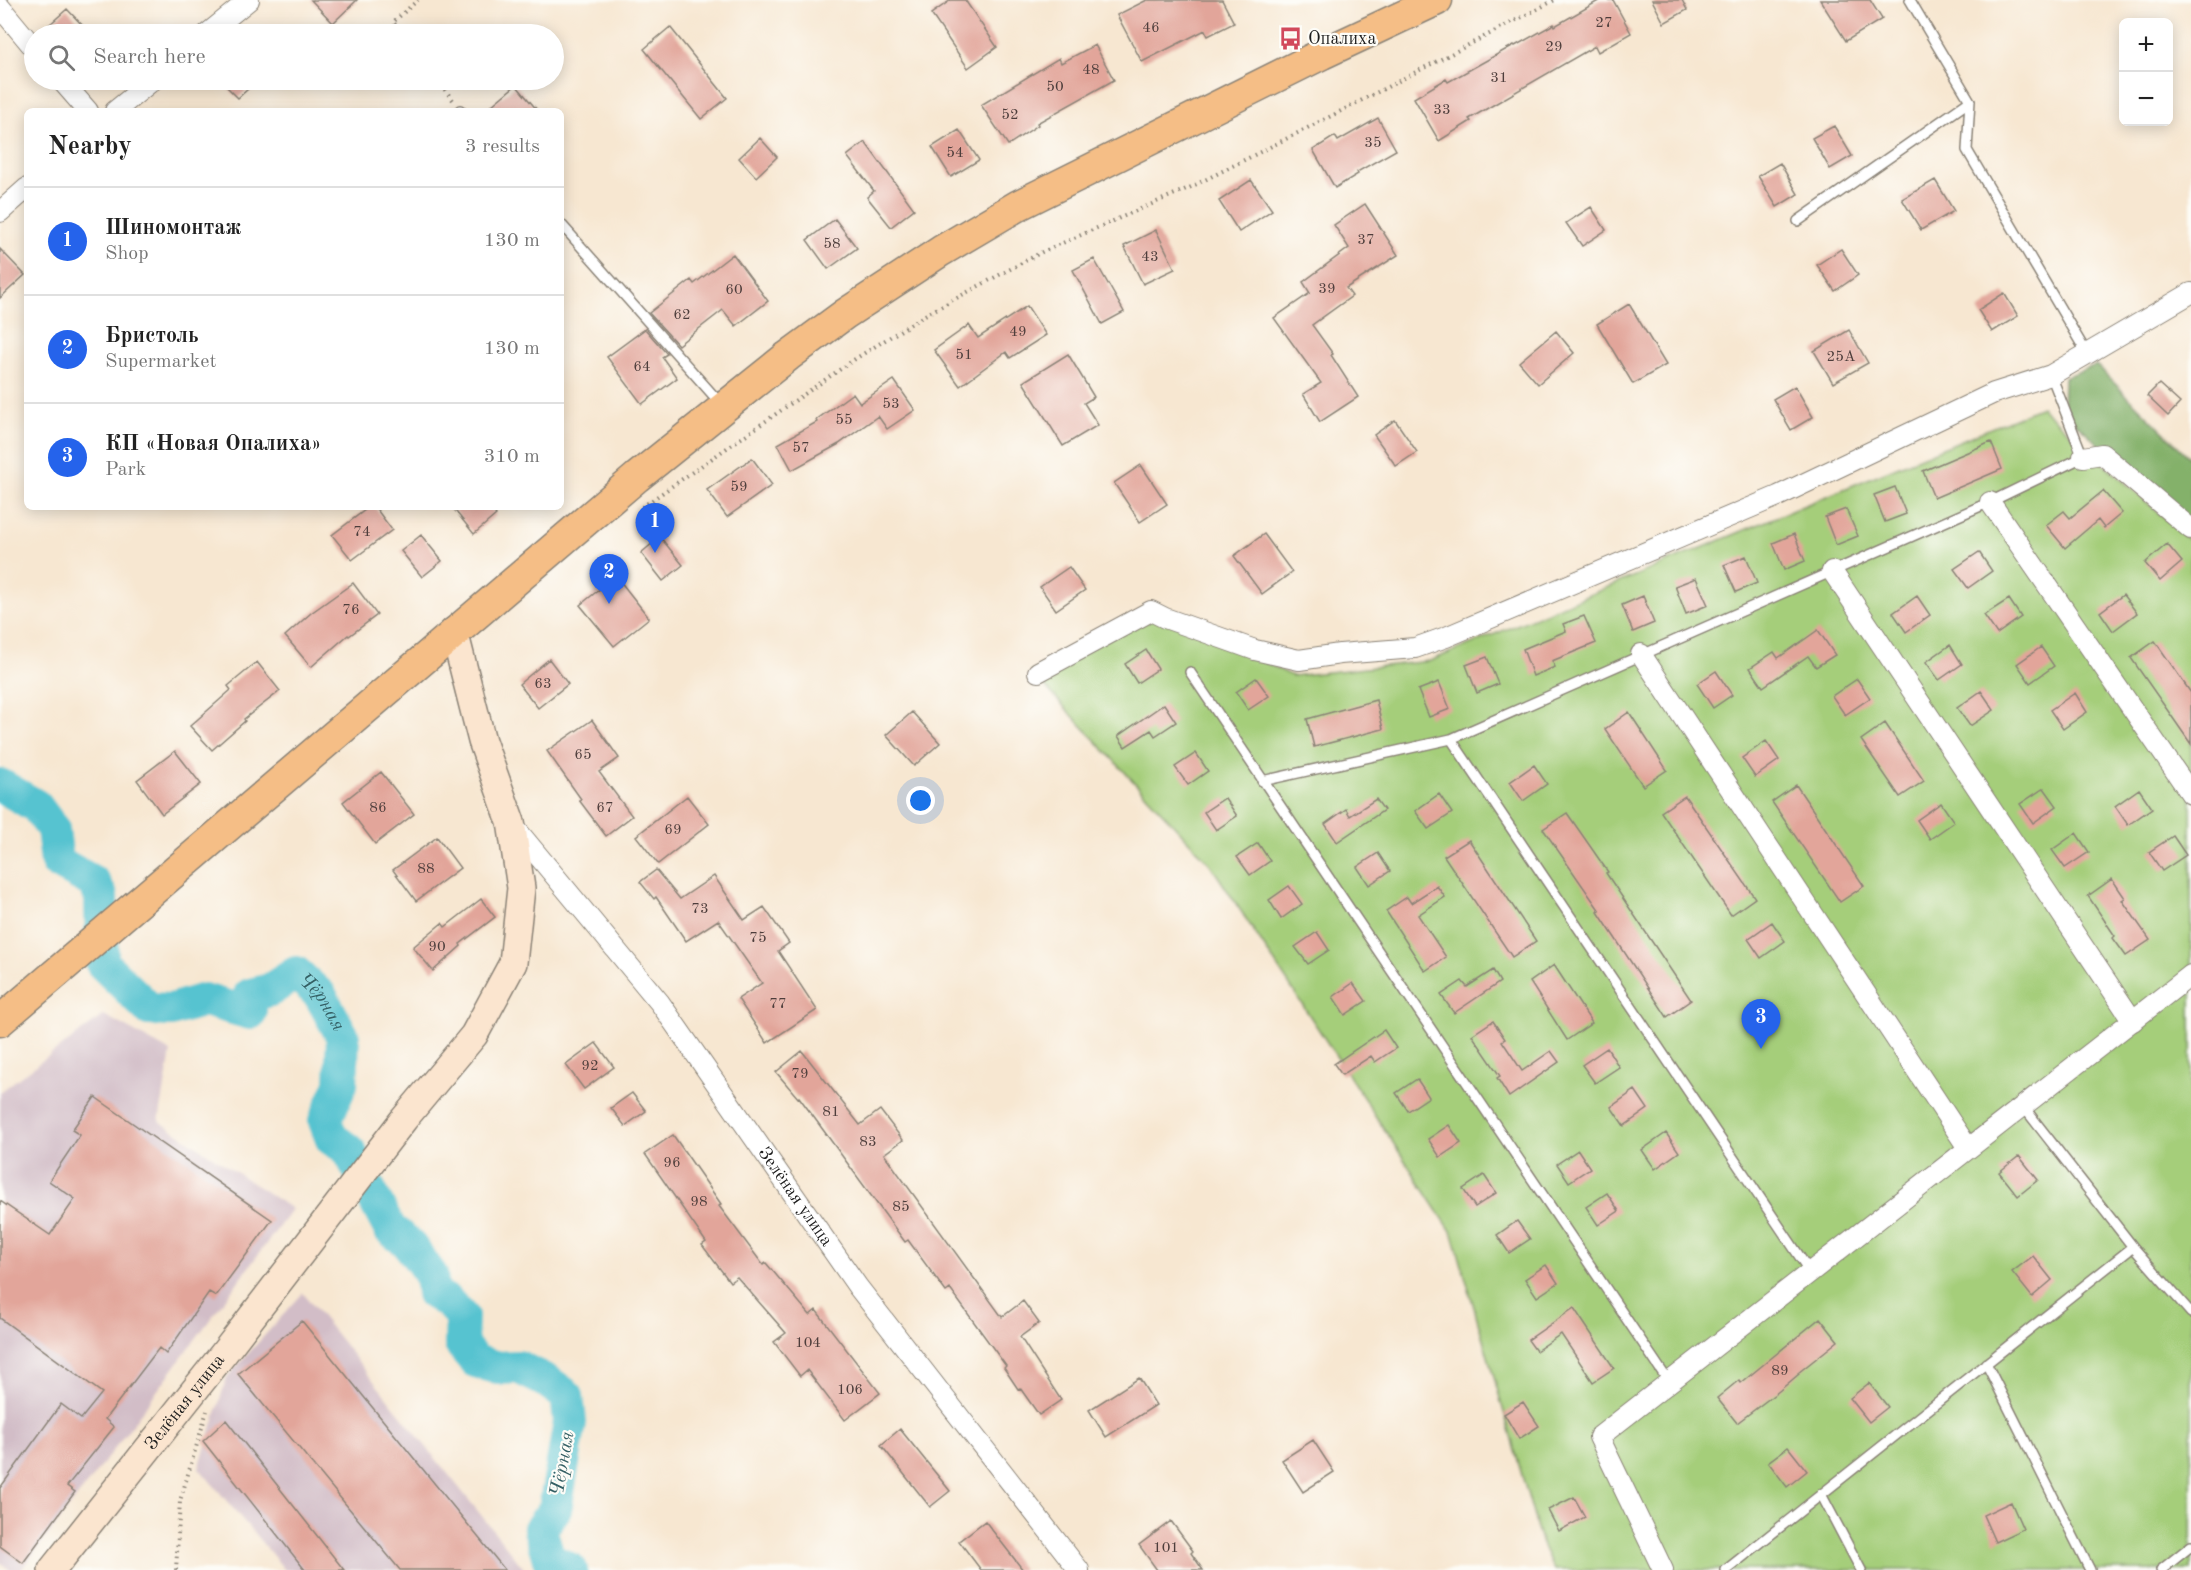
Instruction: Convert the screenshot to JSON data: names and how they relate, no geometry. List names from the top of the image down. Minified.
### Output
{"streets":{"street":["Зелёная улица"]},"water":["Чёрная"],"places":{"bus stop":["Опалиха"]},"house_numbers":["27","46","29","48","31","50","33","52","35","54","37","58","43","39","60","62","49","51","25А","64","53","55","57","59","74","76","63","65","86","67","69","88","73","75","90","77","92","79","81","83","96","98","85","104","89","106","101"],"page":{"map_buttons":["+","−"],"search":"Search here","heading":["Nearby","3 results"],"list":[{"mark":"1","name":"Шиномонтаж","note":"Shop","value":"130 m"},{"mark":"2","name":"Бристоль","note":"Supermarket","value":"130 m"},{"mark":"3","name":"КП «Новая Опалиха»","note":"Park","value":"310 m"}],"pins":["1","2","3"]}}
